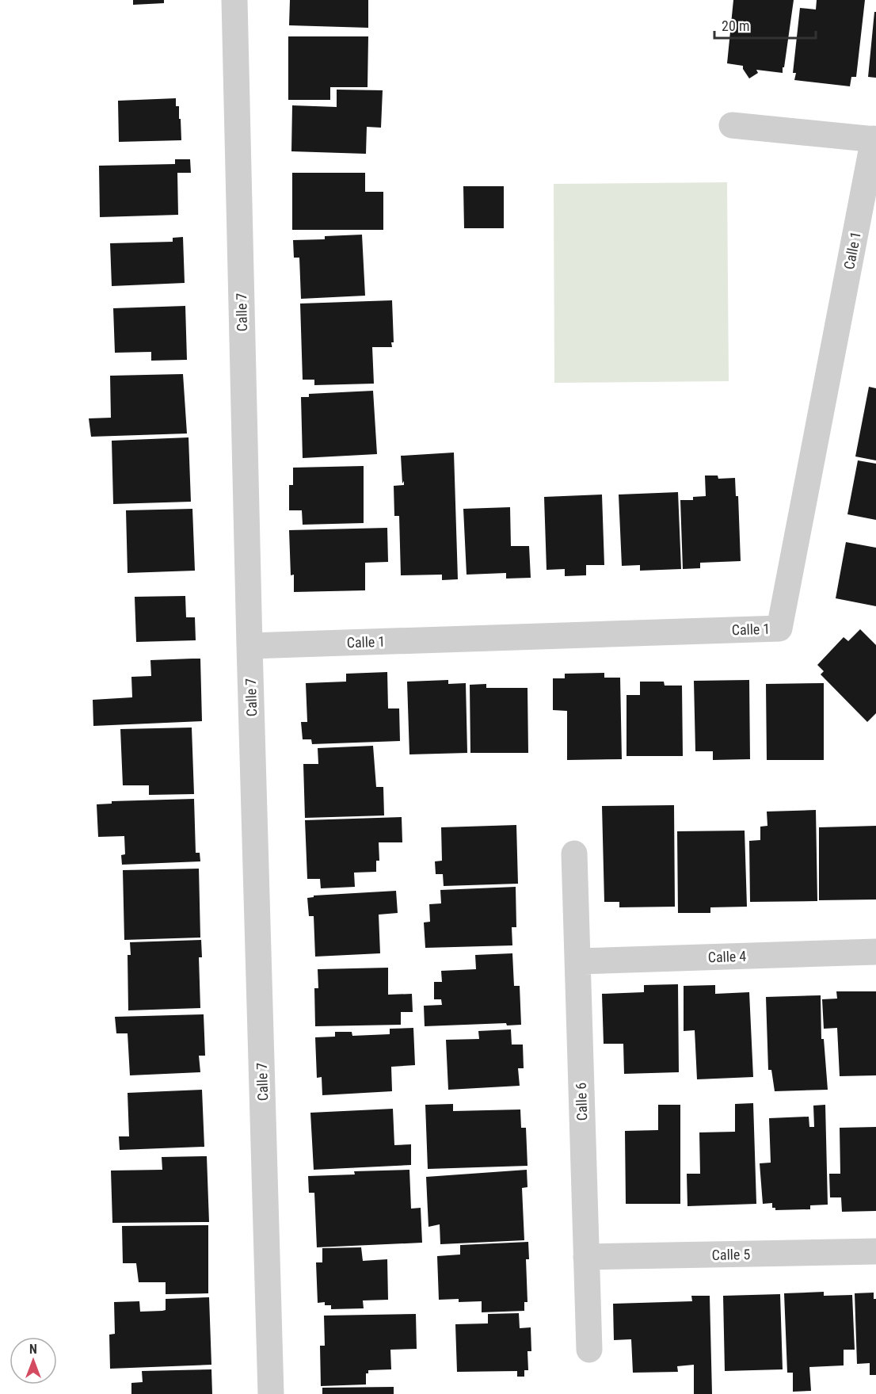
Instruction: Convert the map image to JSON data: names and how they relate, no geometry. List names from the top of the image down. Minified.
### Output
{"streets":{"street":["Calle 1","Calle 7","Calle 4","Calle 6","Calle 5"]},"crossings":[["Calle 1","Calle 7"],["Calle 4","Calle 6"],["Calle 6","Calle 5"]],"scale_bar":"20 m","north":"top"}
